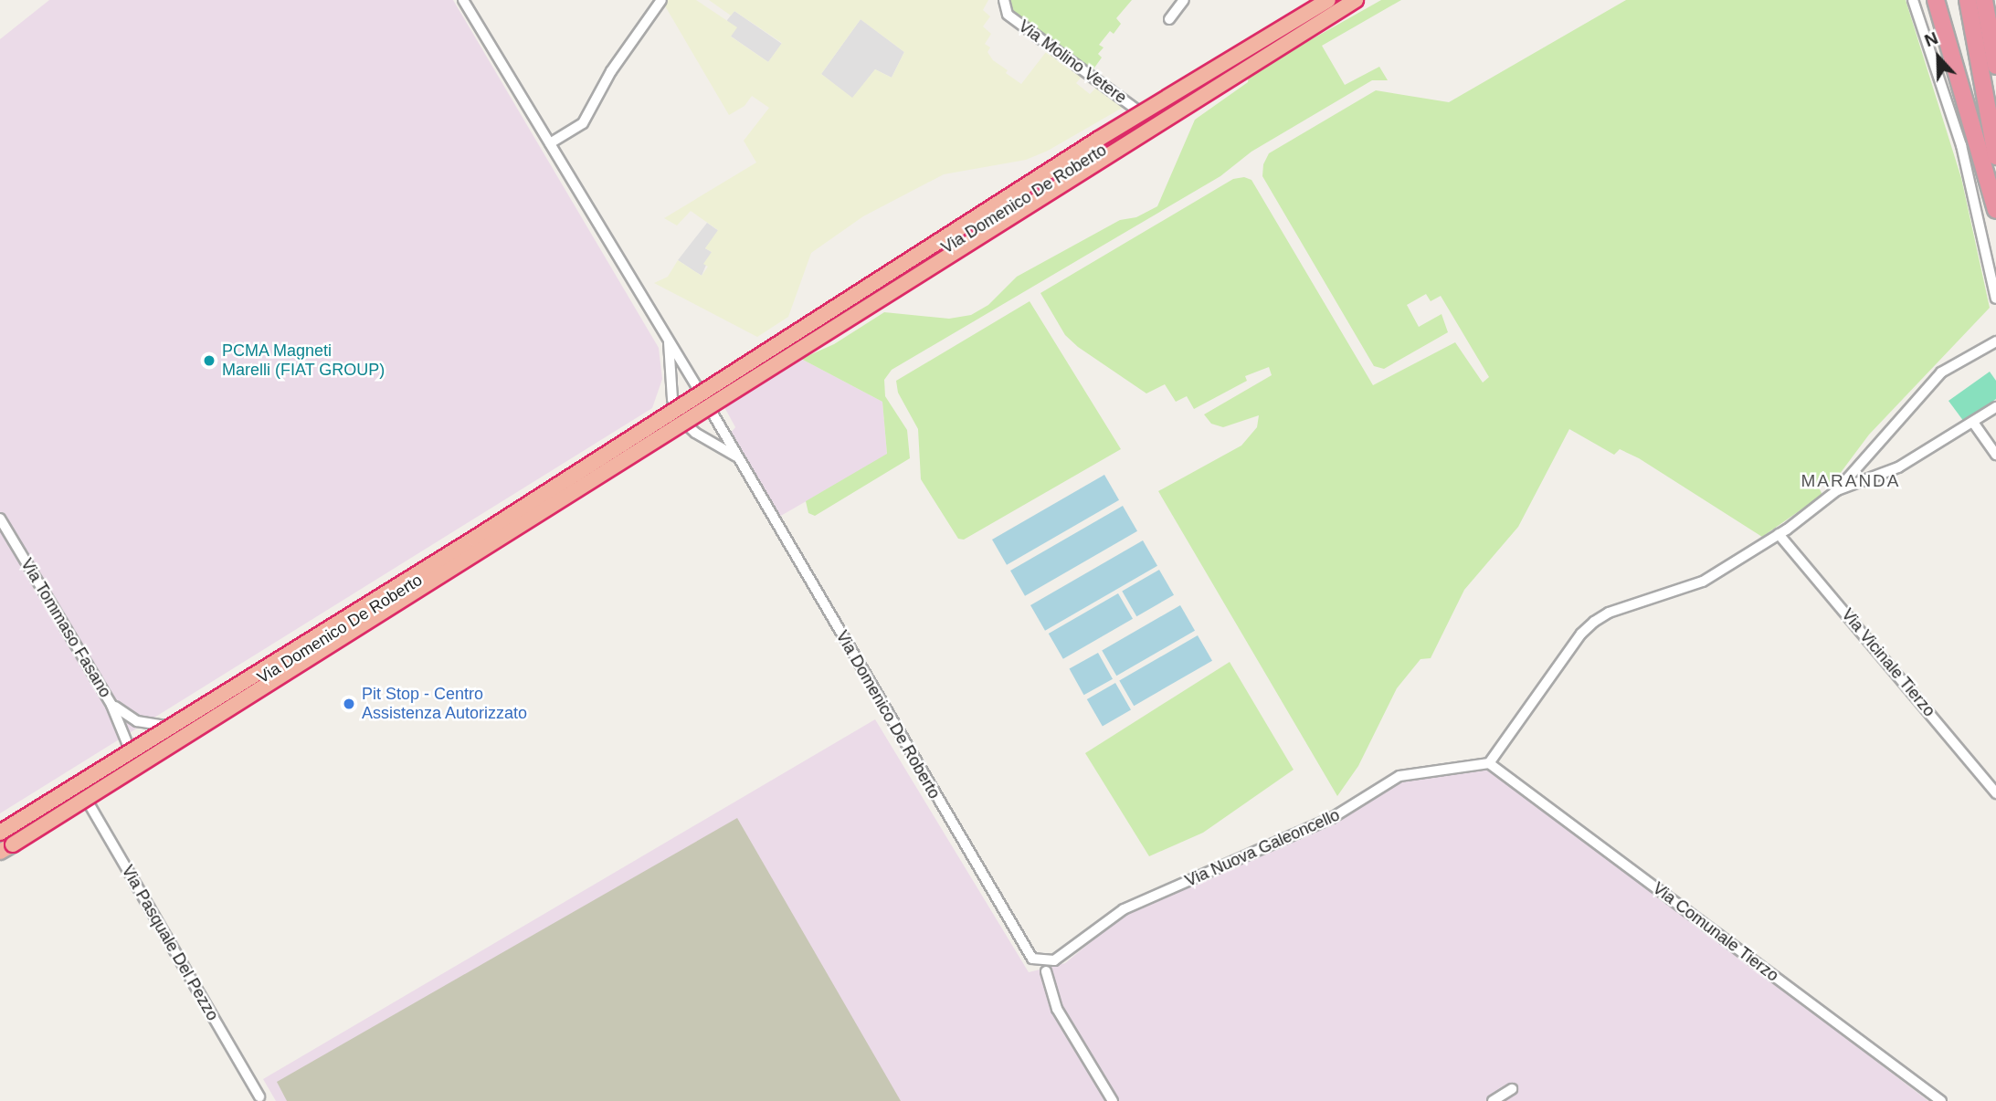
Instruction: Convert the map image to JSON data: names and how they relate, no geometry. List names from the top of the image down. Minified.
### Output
{"streets":{"street":["Via Molino Vetere","Via Domenico De Roberto","Via Tommaso Fasano","Via Vicinale Tierzo","Via Nuova Galeoncello","Via Comunale Tierzo","Via Pasquale Del Pezzo"]},"crossings":[["Via Molino Vetere","Via Domenico De Roberto"],["Via Domenico De Roberto","Via Tommaso Fasano"],["Via Domenico De Roberto","Via Nuova Galeoncello"],["Via Domenico De Roberto","Via Pasquale Del Pezzo"],["Via Nuova Galeoncello","Via Comunale Tierzo"]],"districts":["MARANDA"],"places":["PCMA Magneti Marelli (FIAT GROUP)","Pit Stop - Centro Assistenza Autorizzato"],"north":"top"}
